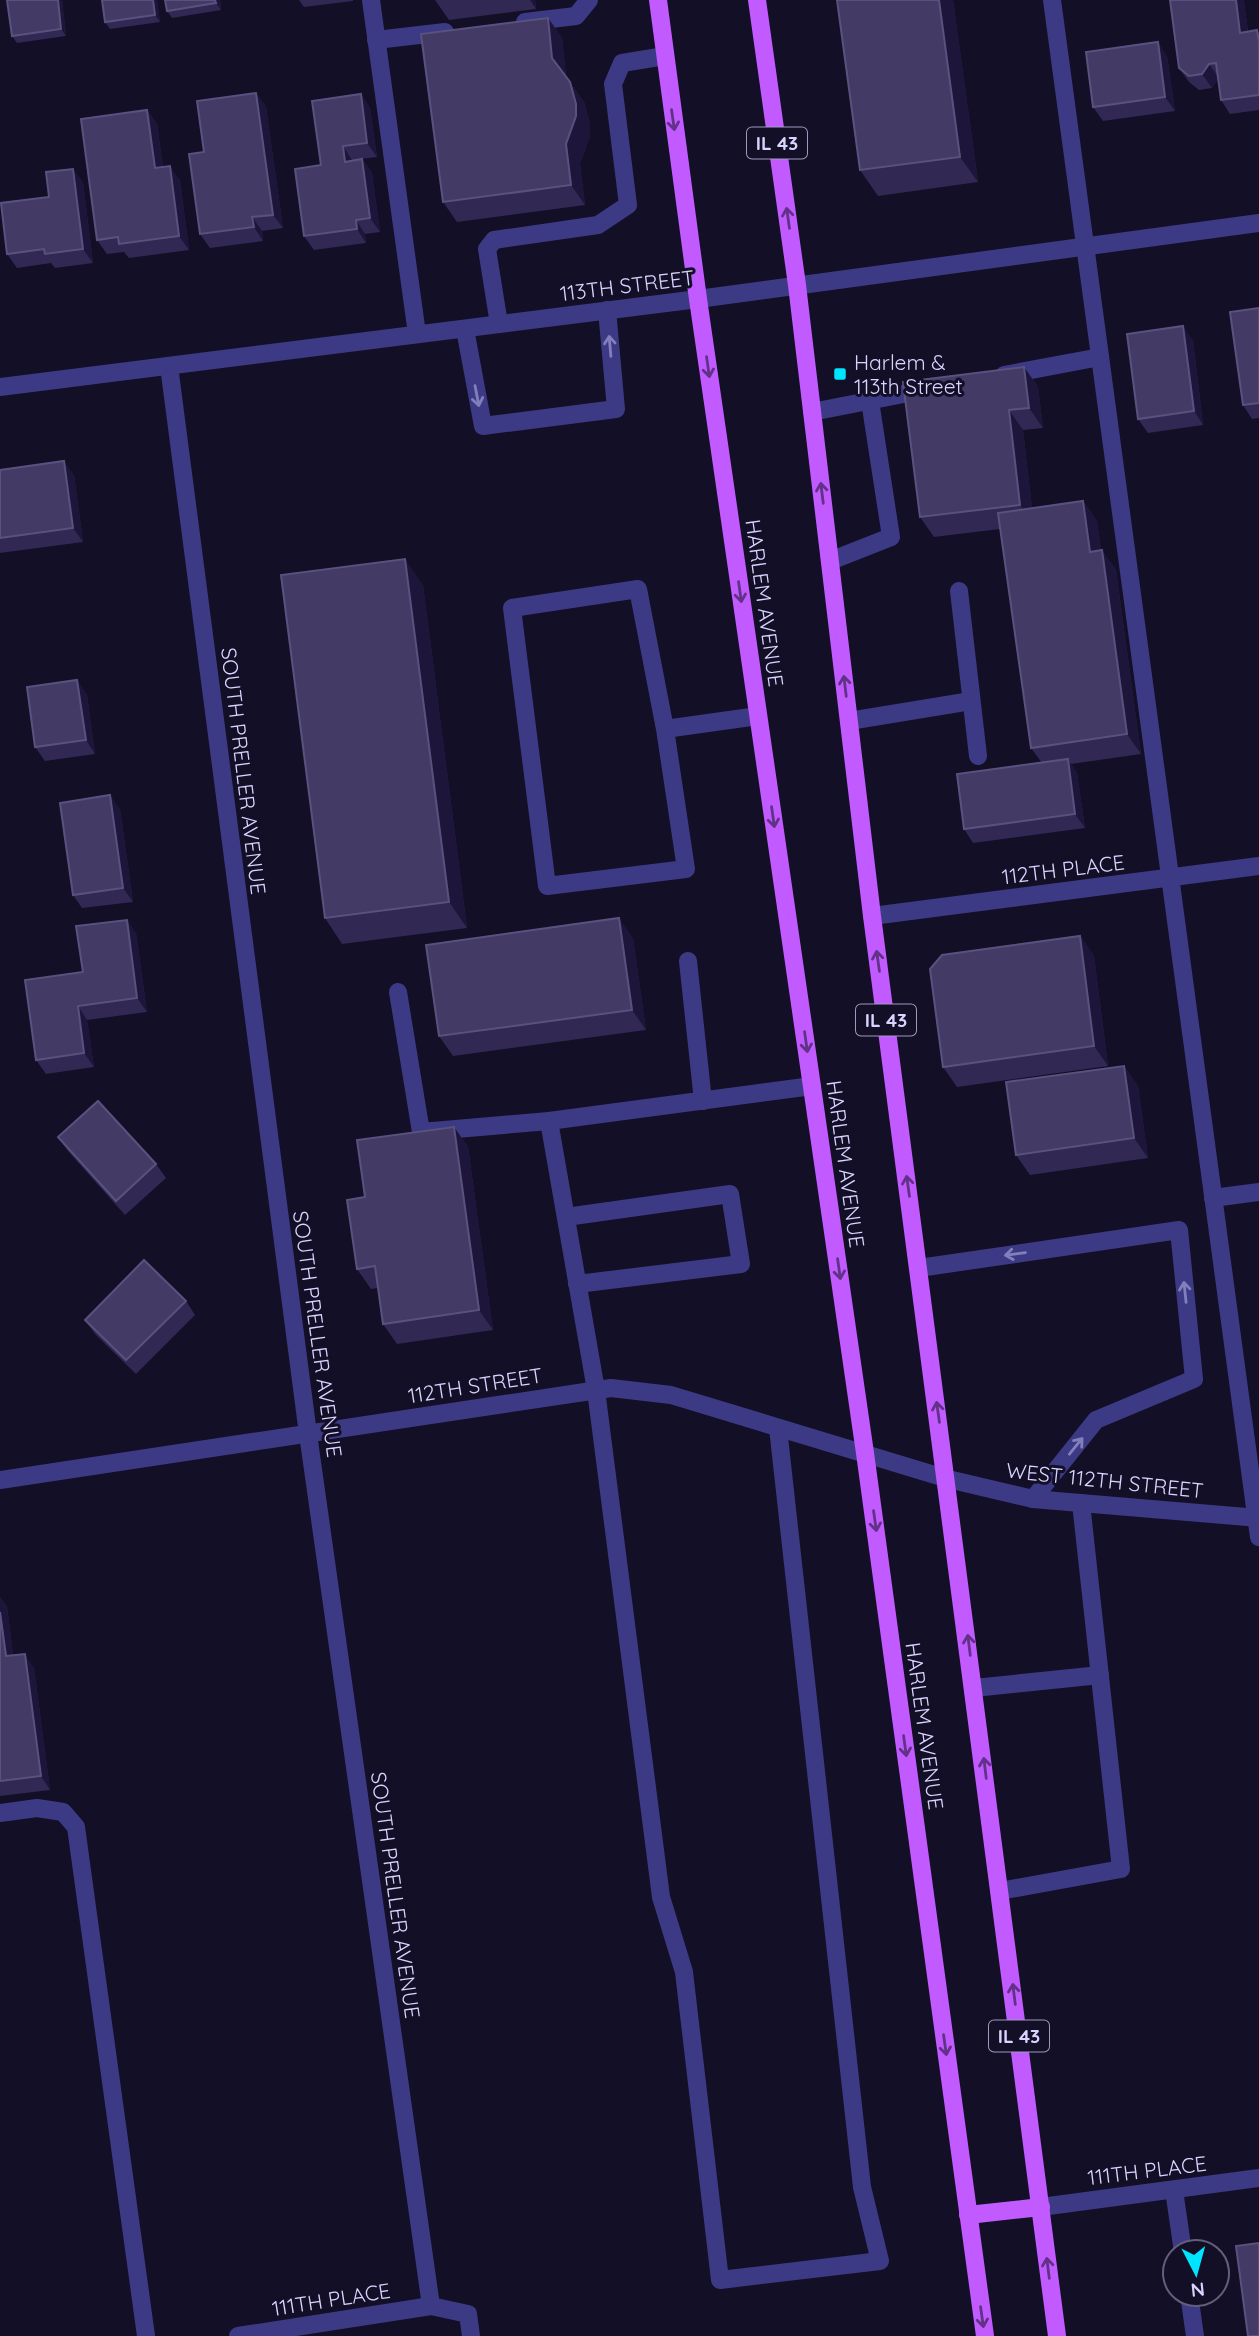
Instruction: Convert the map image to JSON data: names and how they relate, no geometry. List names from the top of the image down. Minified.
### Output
{"streets":{"main road":["IL 43","HARLEM AVENUE"],"street":["113TH STREET","SOUTH PRELLER AVENUE","112TH PLACE","112TH STREET","WEST 112TH STREET","111TH PLACE"]},"crossings":[["IL 43","113TH STREET"],["IL 43","112TH PLACE"],["IL 43","112TH STREET"],["IL 43","WEST 112TH STREET"],["IL 43","111TH PLACE"],["113TH STREET","HARLEM AVENUE"],["113TH STREET","SOUTH PRELLER AVENUE"],["HARLEM AVENUE","112TH STREET"],["SOUTH PRELLER AVENUE","112TH STREET"],["SOUTH PRELLER AVENUE","111TH PLACE"],["112TH STREET","WEST 112TH STREET"]],"places":{"transit":["Harlem & 113th Street"]},"north":"bottom"}
